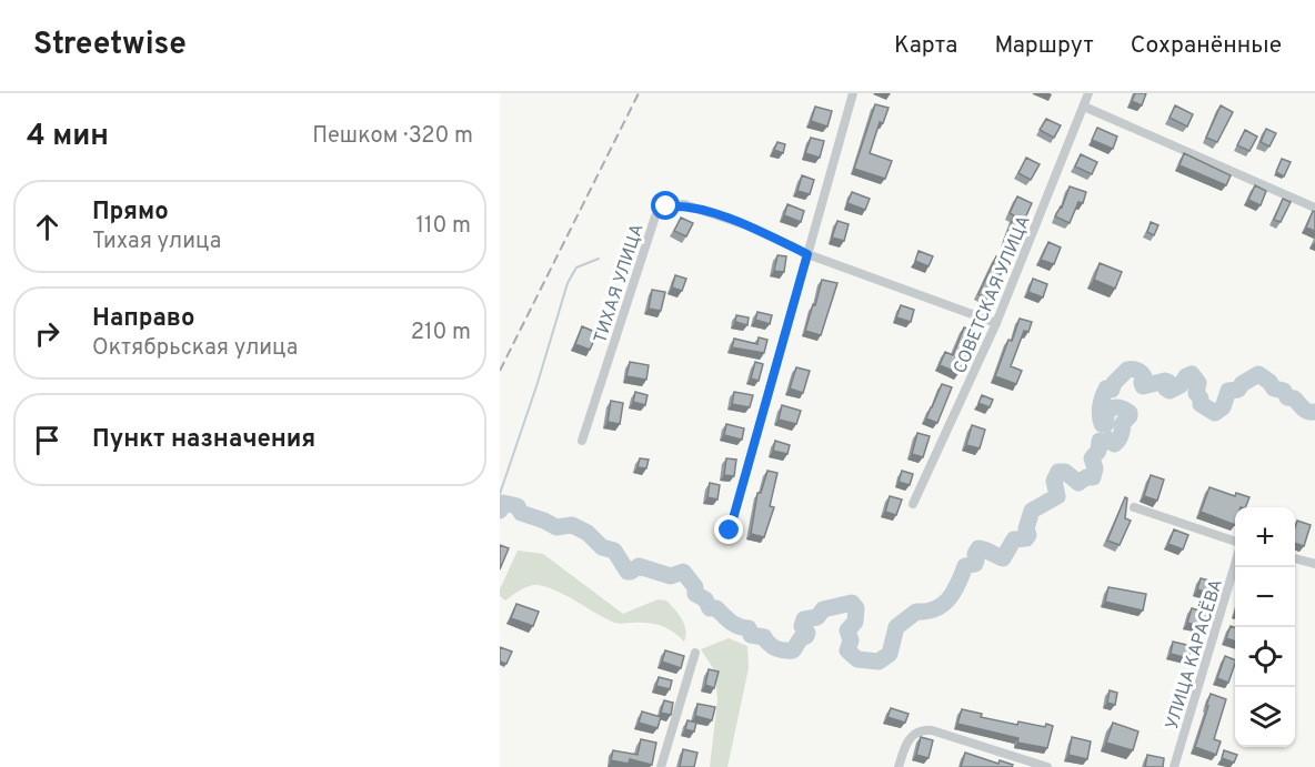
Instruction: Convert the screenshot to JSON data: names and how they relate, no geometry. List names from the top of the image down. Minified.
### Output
{"streets":{"street":["ТИХАЯ УЛИЦА","СОВЕТСКАЯ УЛИЦА","УЛИЦА КАРАСЁВА"]},"crossings":[["ТИХАЯ УЛИЦА","СОВЕТСКАЯ УЛИЦА"]],"page":{"header":"Streetwise","nav":["Карта","Маршрут","Сохранённые"],"heading":["4 мин","Пешком · 320 m"],"list":[["Прямо","Тихая улица","110 m"],["Направо","Октябрьская улица","210 m"],"Пункт назначения"],"map_buttons":["+","−"]}}
